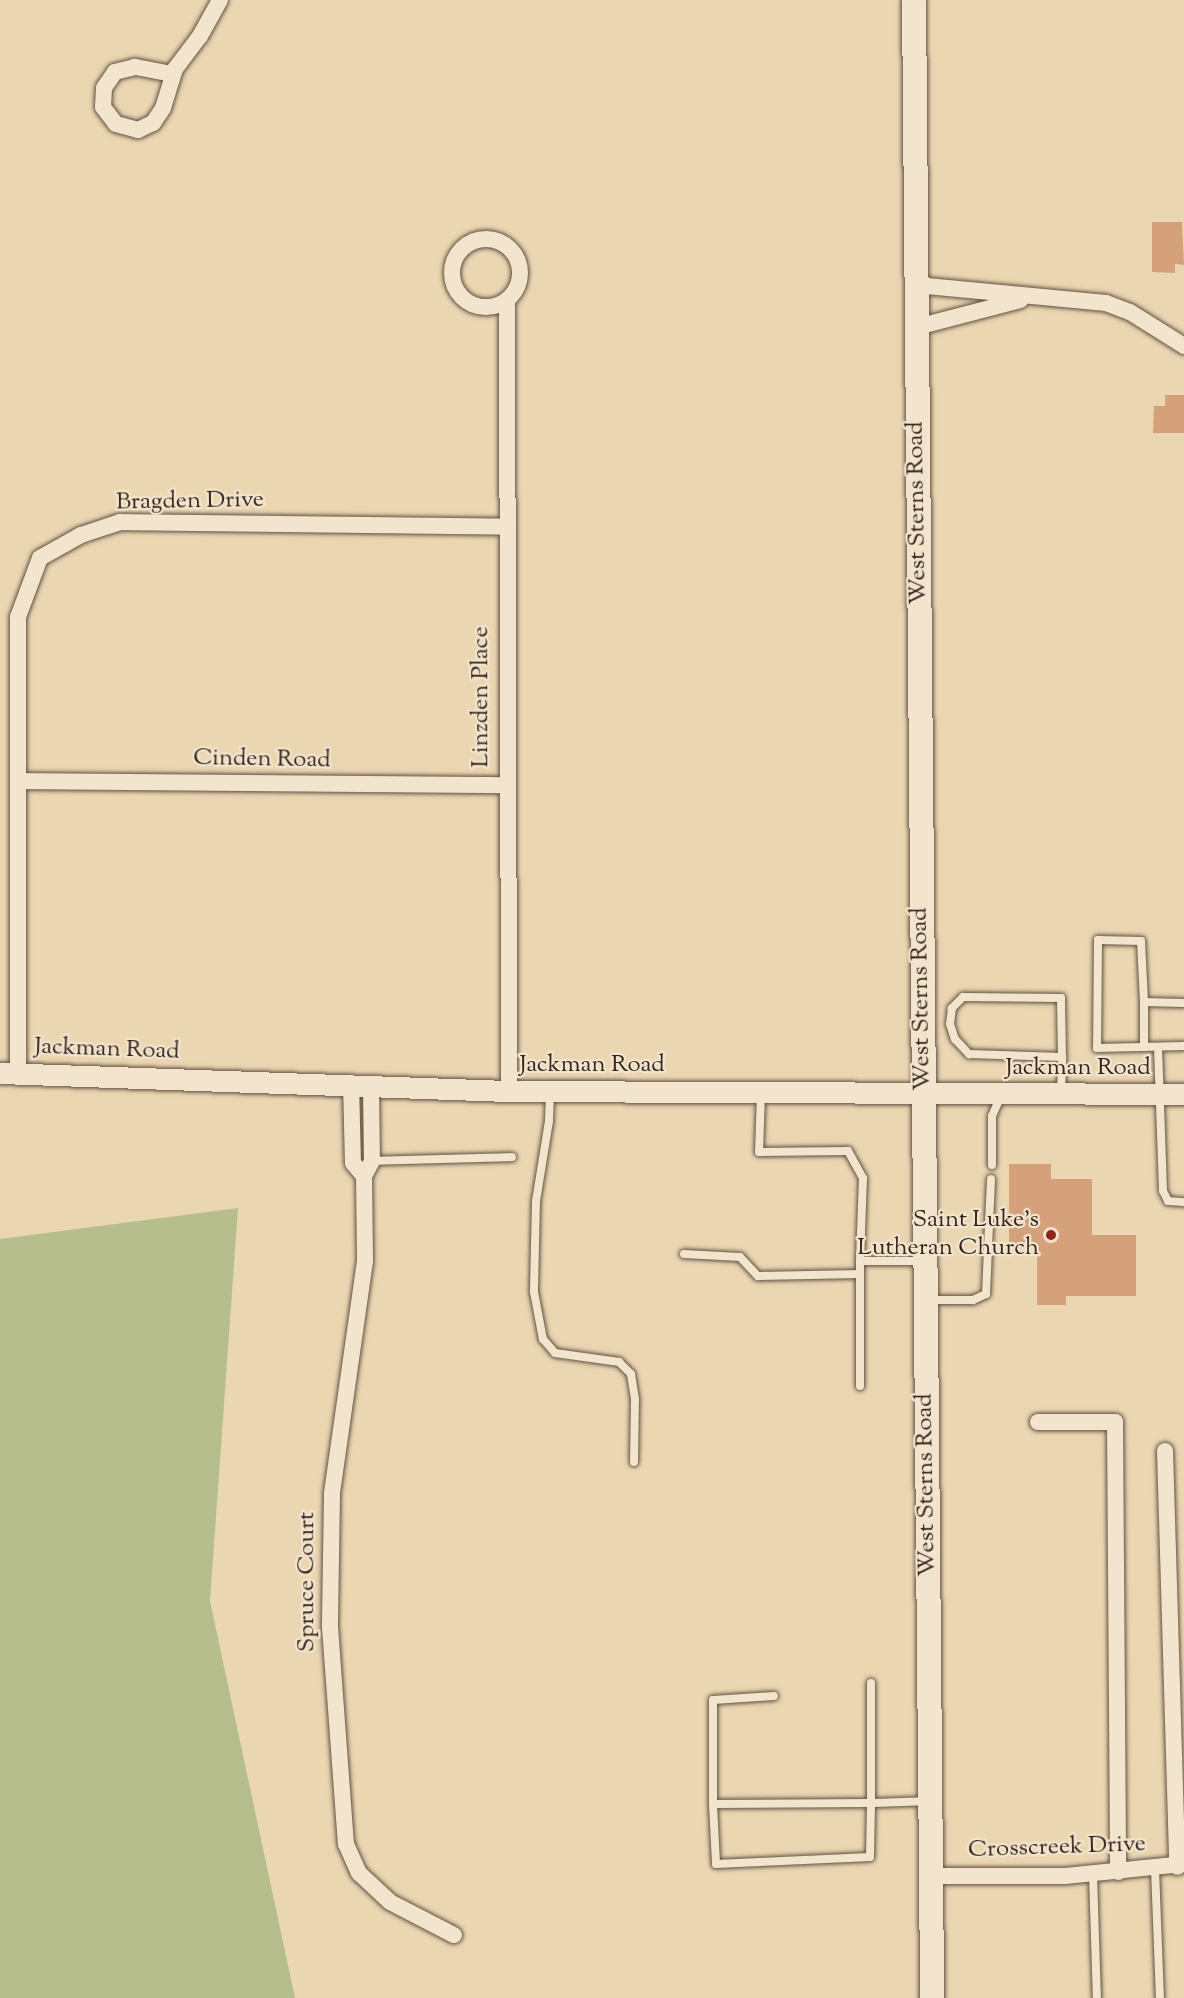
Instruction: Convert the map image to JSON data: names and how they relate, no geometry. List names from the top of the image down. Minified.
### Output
{"streets":{"main road":["West Sterns Road"],"street":["Bragden Drive","Linzden Place","Cinden Road","Jackman Road","Spruce Court","Crosscreek Drive"]},"crossings":[["Bragden Drive","Linzden Place"],["Bragden Drive","Cinden Road"],["Bragden Drive","Jackman Road"],["West Sterns Road","Jackman Road"],["West Sterns Road","Crosscreek Drive"],["Linzden Place","Cinden Road"],["Linzden Place","Jackman Road"],["Jackman Road","Spruce Court"]],"places":["Saint Luke's Lutheran Church"]}
